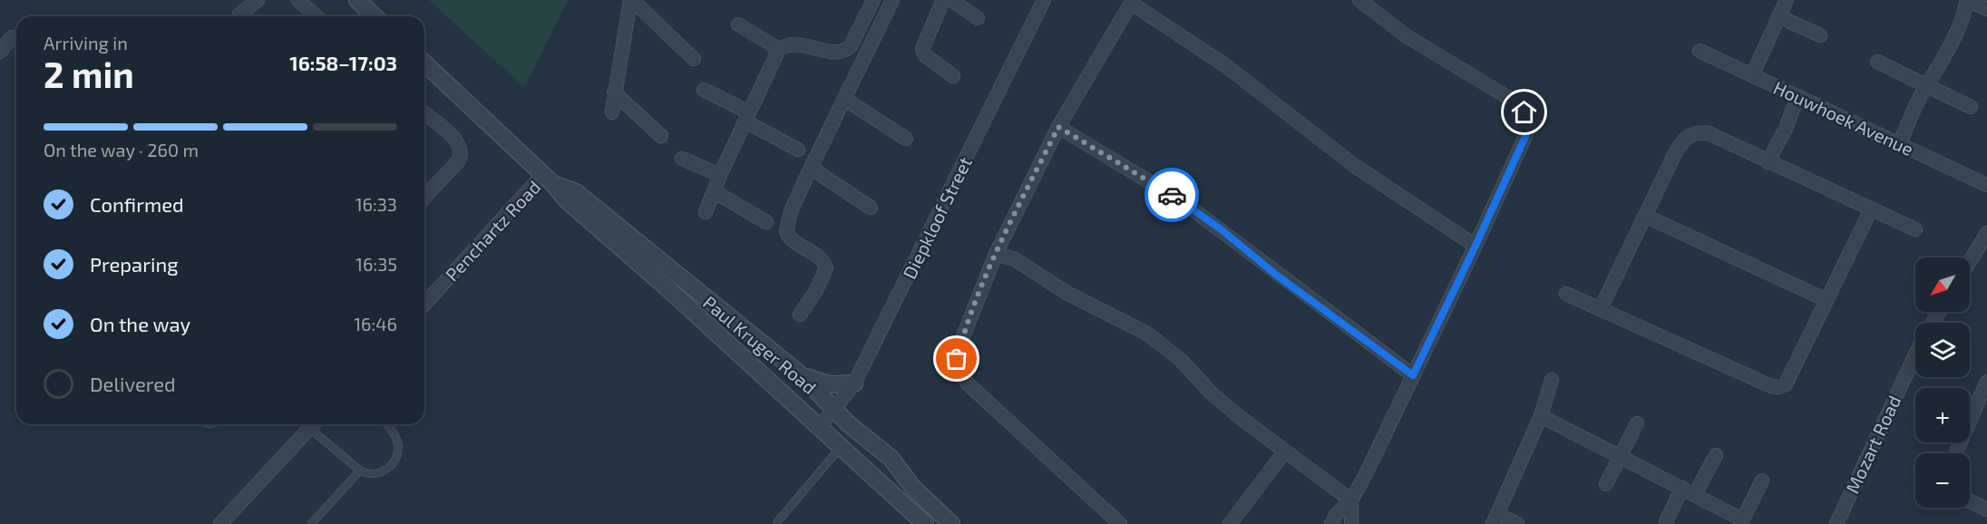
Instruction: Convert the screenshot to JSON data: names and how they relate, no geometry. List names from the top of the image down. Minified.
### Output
{"streets":{"street":["Houwhoek Avenue","Diepkloof Street","Penchartz Road","Paul Kruger Road","Mozart Road"]},"crossings":[["Diepkloof Street","Paul Kruger Road"],["Penchartz Road","Paul Kruger Road"]],"north":"bottom left","page":{"heading":["2 min","Arriving in","16:58–17:03"],"bar":"On the way · 260 m","list":[["Confirmed","16:33"],["Preparing","16:35"],["On the way","16:46"],"Delivered"],"map_buttons":["+","−"]}}
